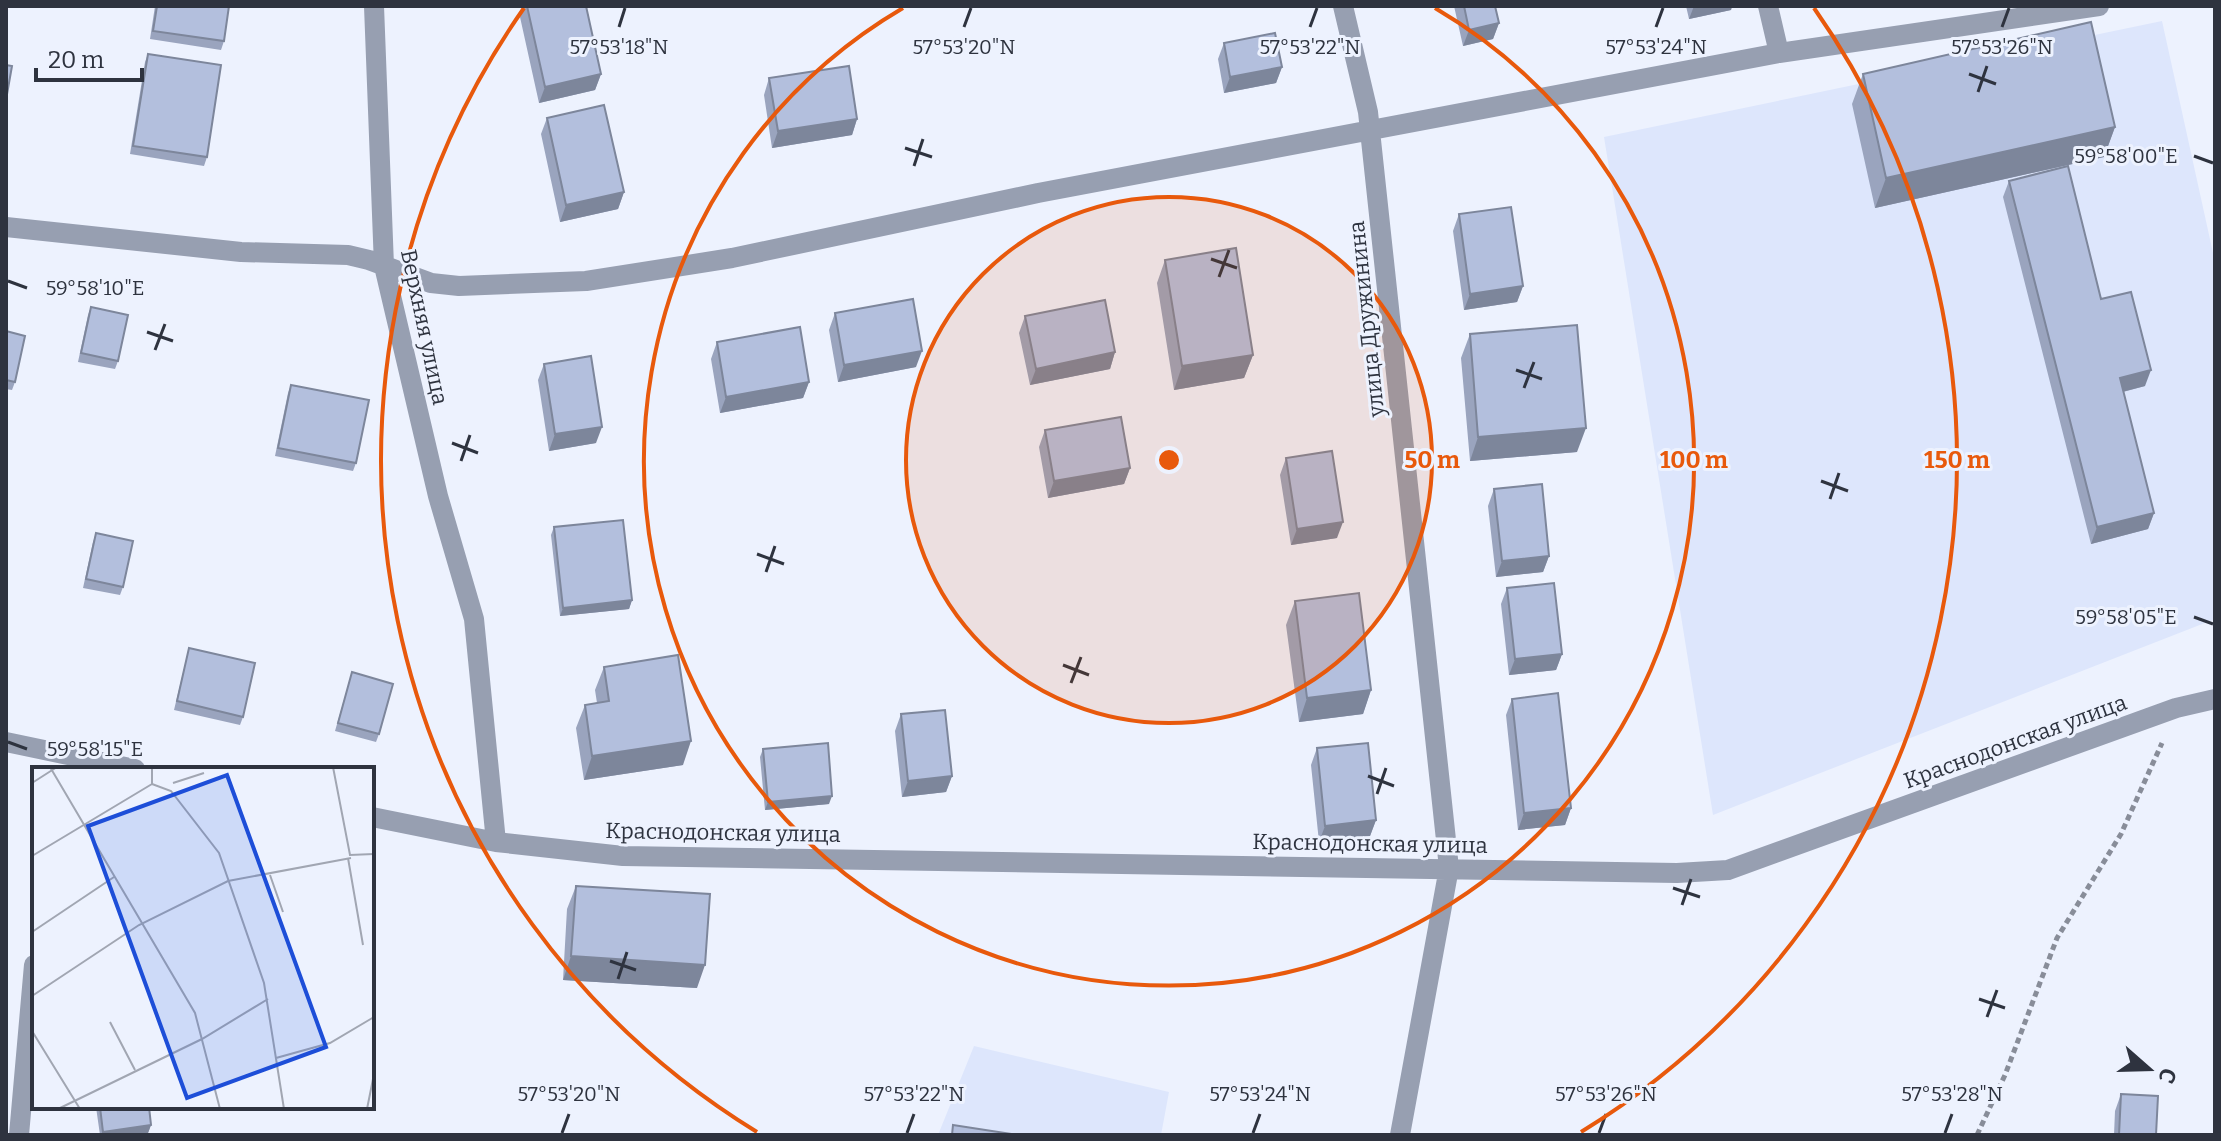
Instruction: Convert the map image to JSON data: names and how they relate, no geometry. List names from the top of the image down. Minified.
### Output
{"streets":{"street":["улица Дружинина","Верхняя улица","Краснодонская улица"]},"crossings":[["улица Дружинина","Краснодонская улица"],["Верхняя улица","Краснодонская улица"]],"scale_bar":"20 m","north":"right","coordinates":["57°53'20\"N","57°53'22\"N","57°53'24\"N","57°53'18\"N","57°53'26\"N","59°58'00\"E","59°58'10\"E","59°58'05\"E","59°58'15\"E","57°53'28\"N"],"rings":["50 m","100 m","150 m"]}
